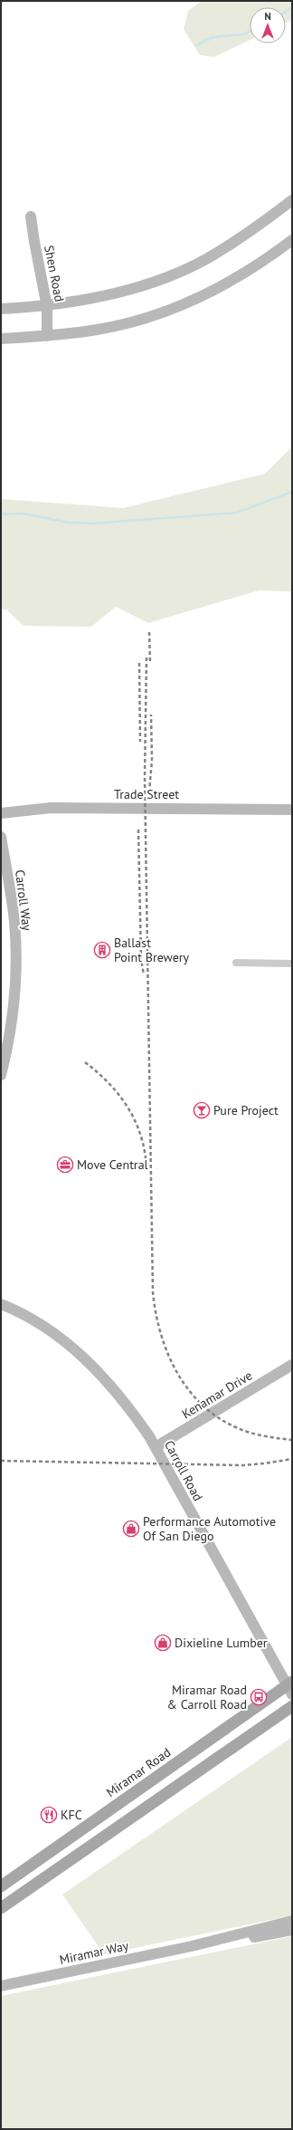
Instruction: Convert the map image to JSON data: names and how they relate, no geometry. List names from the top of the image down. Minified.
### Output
{"streets":{"main road":["Miramar Road"],"street":["Shen Road","Trade Street","Carroll Way","Kenamar Drive","Carroll Road","Miramar Way"]},"crossings":[["Kenamar Drive","Carroll Road"],["Carroll Road","Miramar Road"]],"places":{"building":["Ballast Point Brewery"],"bar":["Pure Project"],"office":["Move Central"],"shop":["Performance Automotive Of San Diego","Dixieline Lumber"],"bus stop":["Miramar Road & Carroll Road"],"restaurant":["KFC"]},"north":"top"}
